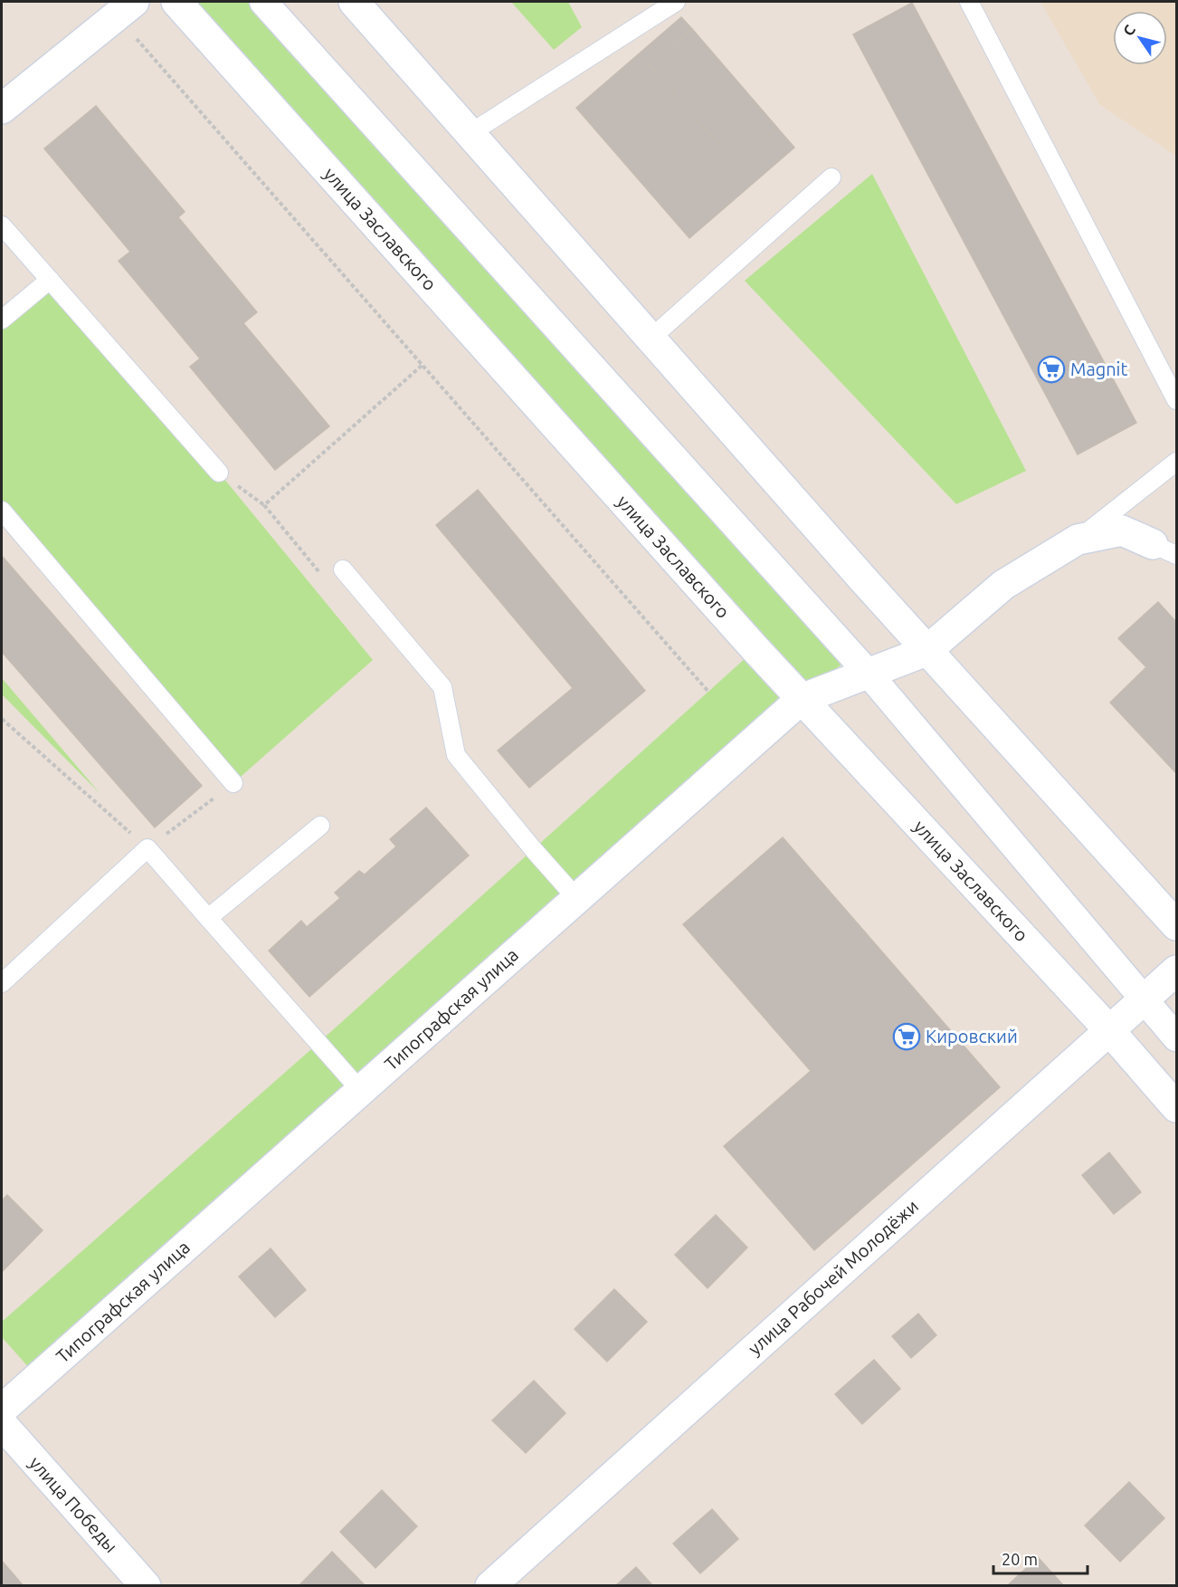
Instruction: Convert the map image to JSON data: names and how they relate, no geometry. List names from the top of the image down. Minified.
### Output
{"streets":{"street":["улица Заславского","Типографская улица","улица Рабочей Молодёжи","улица Победы"]},"crossings":[["улица Заславского","Типографская улица"],["улица Заславского","улица Рабочей Молодёжи"]],"places":{"supermarket":["Magnit","Кировский"]},"scale_bar":"20 m","north":"top left"}
